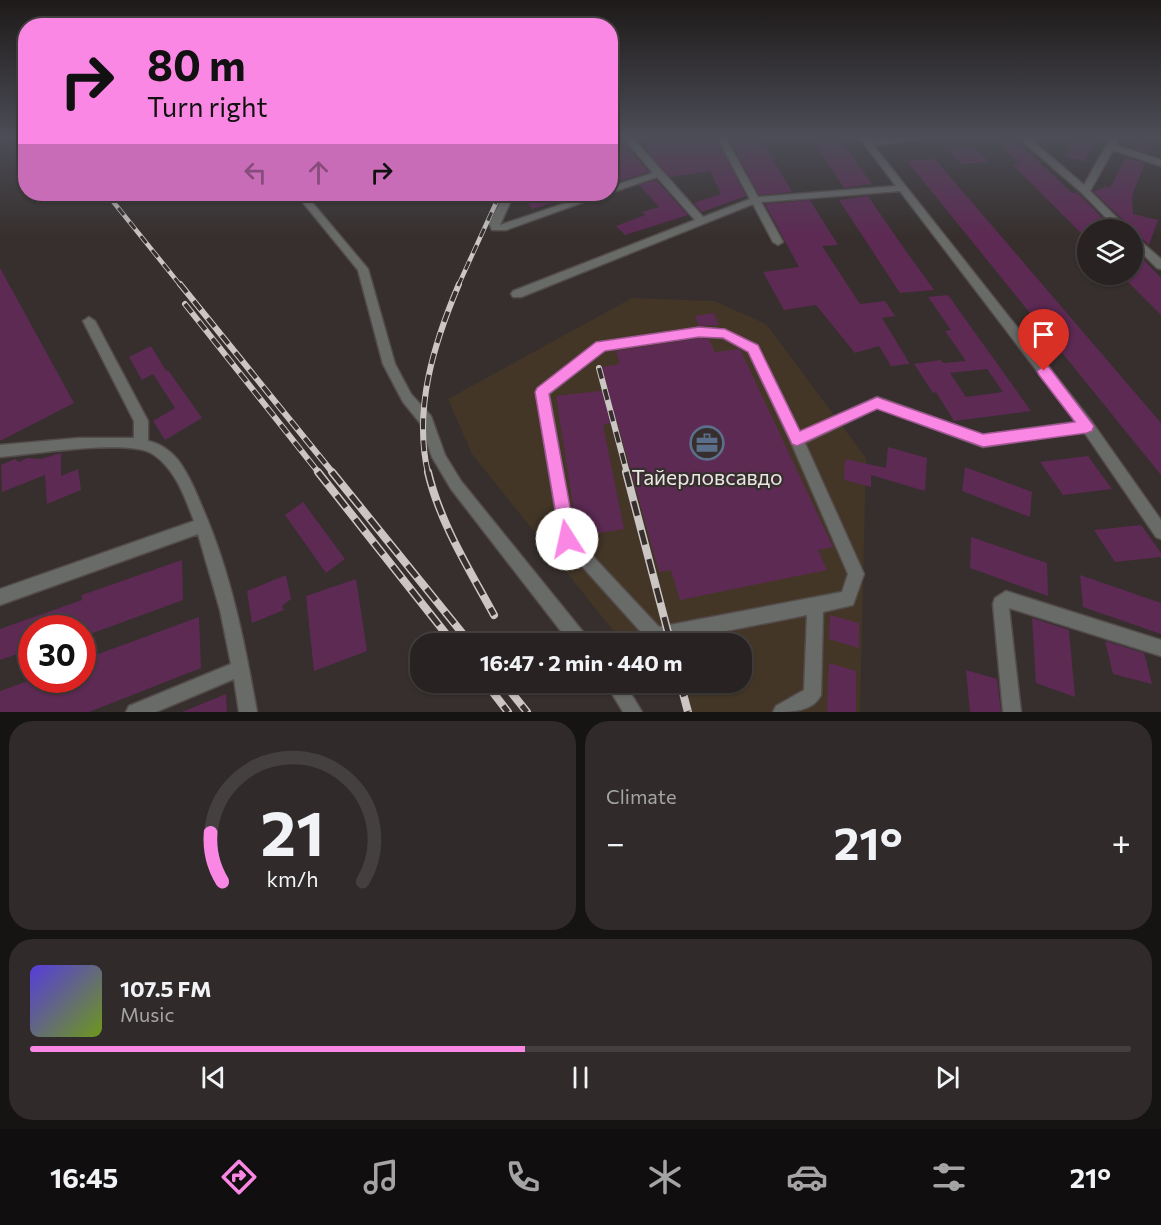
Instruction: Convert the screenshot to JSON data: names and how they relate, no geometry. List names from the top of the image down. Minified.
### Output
{"places":{"office":["Тайерловсавдо"]},"page":{"turn":["80 m","Turn right"],"limit":"30","trip":"16:47 · 2 min · 440 m","tile":"Climate","heat":["−","21°","+"],"song":["107.5 FM","Music"],"tabs":["16:45","21°"],"gauge":["21","km/h"]}}
